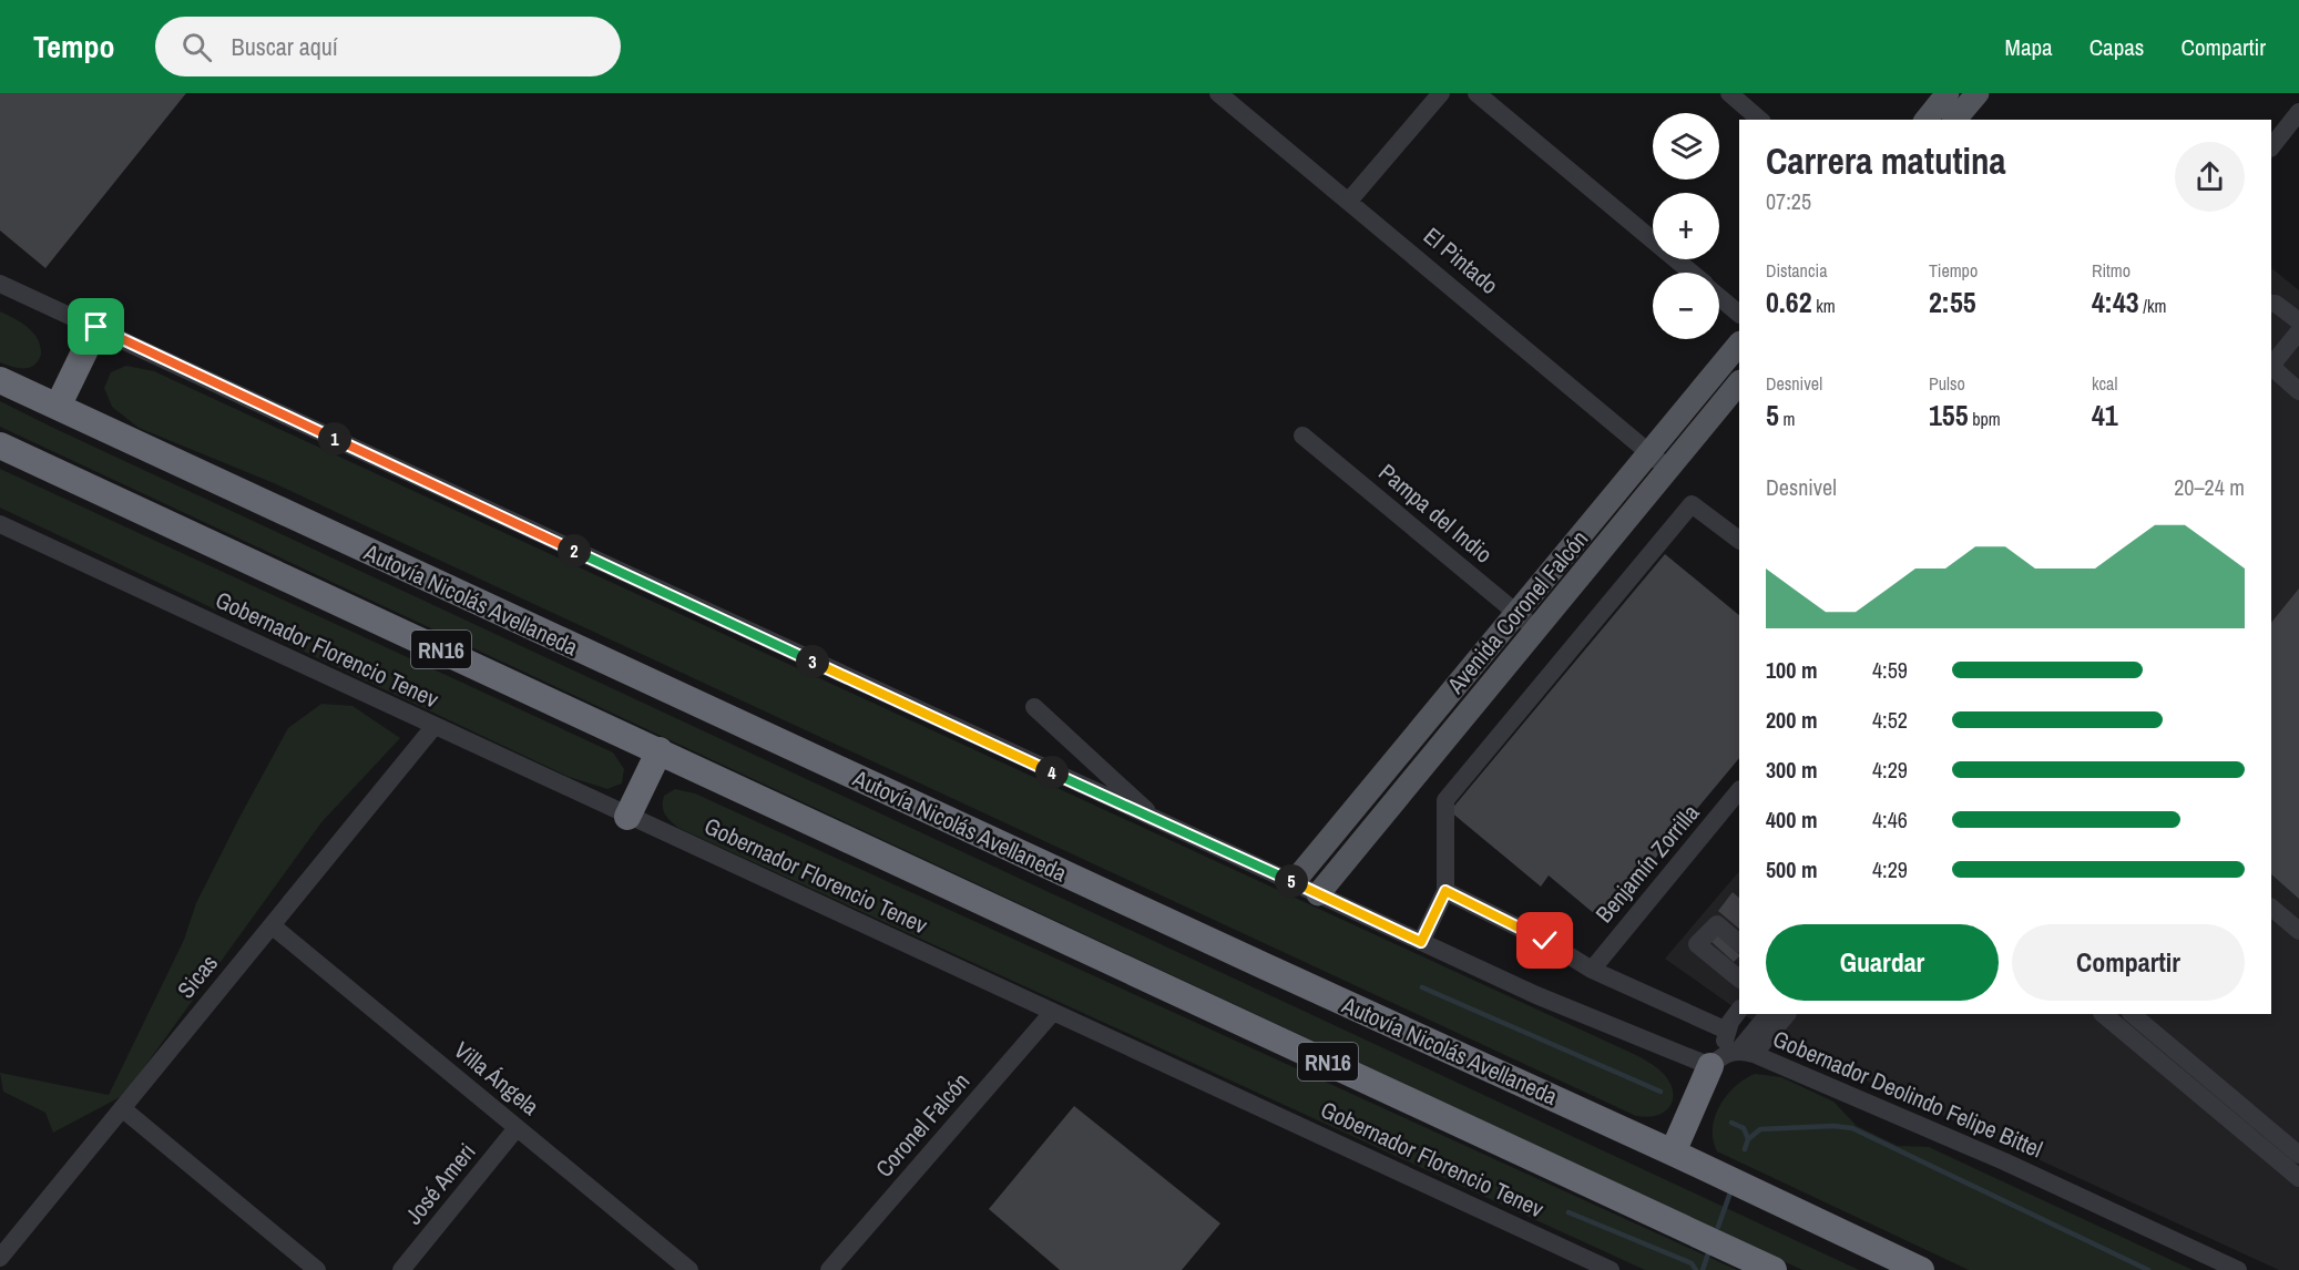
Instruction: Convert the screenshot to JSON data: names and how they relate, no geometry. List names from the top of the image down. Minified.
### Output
{"streets":{"highway":["Autovía Nicolás Avellaneda","RN16"],"main road":["Avenida Coronel Falcón"],"street":["El Pintado","Pampa del Indio","Gobernador Florencio Tenev","Benjamín Zorrilla","Sicas","Villa Ángela","Gobernador Deolindo Felipe Bittel","Coronel Falcón","José Ameri"]},"crossings":[["El Pintado","Avenida Coronel Falcón"],["Pampa del Indio","Avenida Coronel Falcón"],["Avenida Coronel Falcón","Gobernador Deolindo Felipe Bittel"],["Gobernador Florencio Tenev","Sicas"],["Gobernador Florencio Tenev","Coronel Falcón"],["Sicas","Villa Ángela"],["Villa Ángela","José Ameri"]],"page":{"header":"Tempo","search":"Buscar aquí","nav":["Mapa","Capas","Compartir"],"map_buttons":["+","−"],"heading":["Carrera matutina","07:25"],"stats":[["Distancia","0.62 km"],["Tiempo","2:55"],["Ritmo","4:43 /km"],["Desnivel","5 m"],["Pulso","155 bpm"],["kcal","41"]],"pins":["1","2","3","4","5"],"chart":["Desnivel","20–24 m"],"list":[{"name":"100 m","note":"4:59"},{"name":"200 m","note":"4:52"},{"name":"300 m","note":"4:29"},{"name":"400 m","note":"4:46"},{"name":"500 m","note":"4:29"}],"buttons":["Guardar","Compartir"]}}
